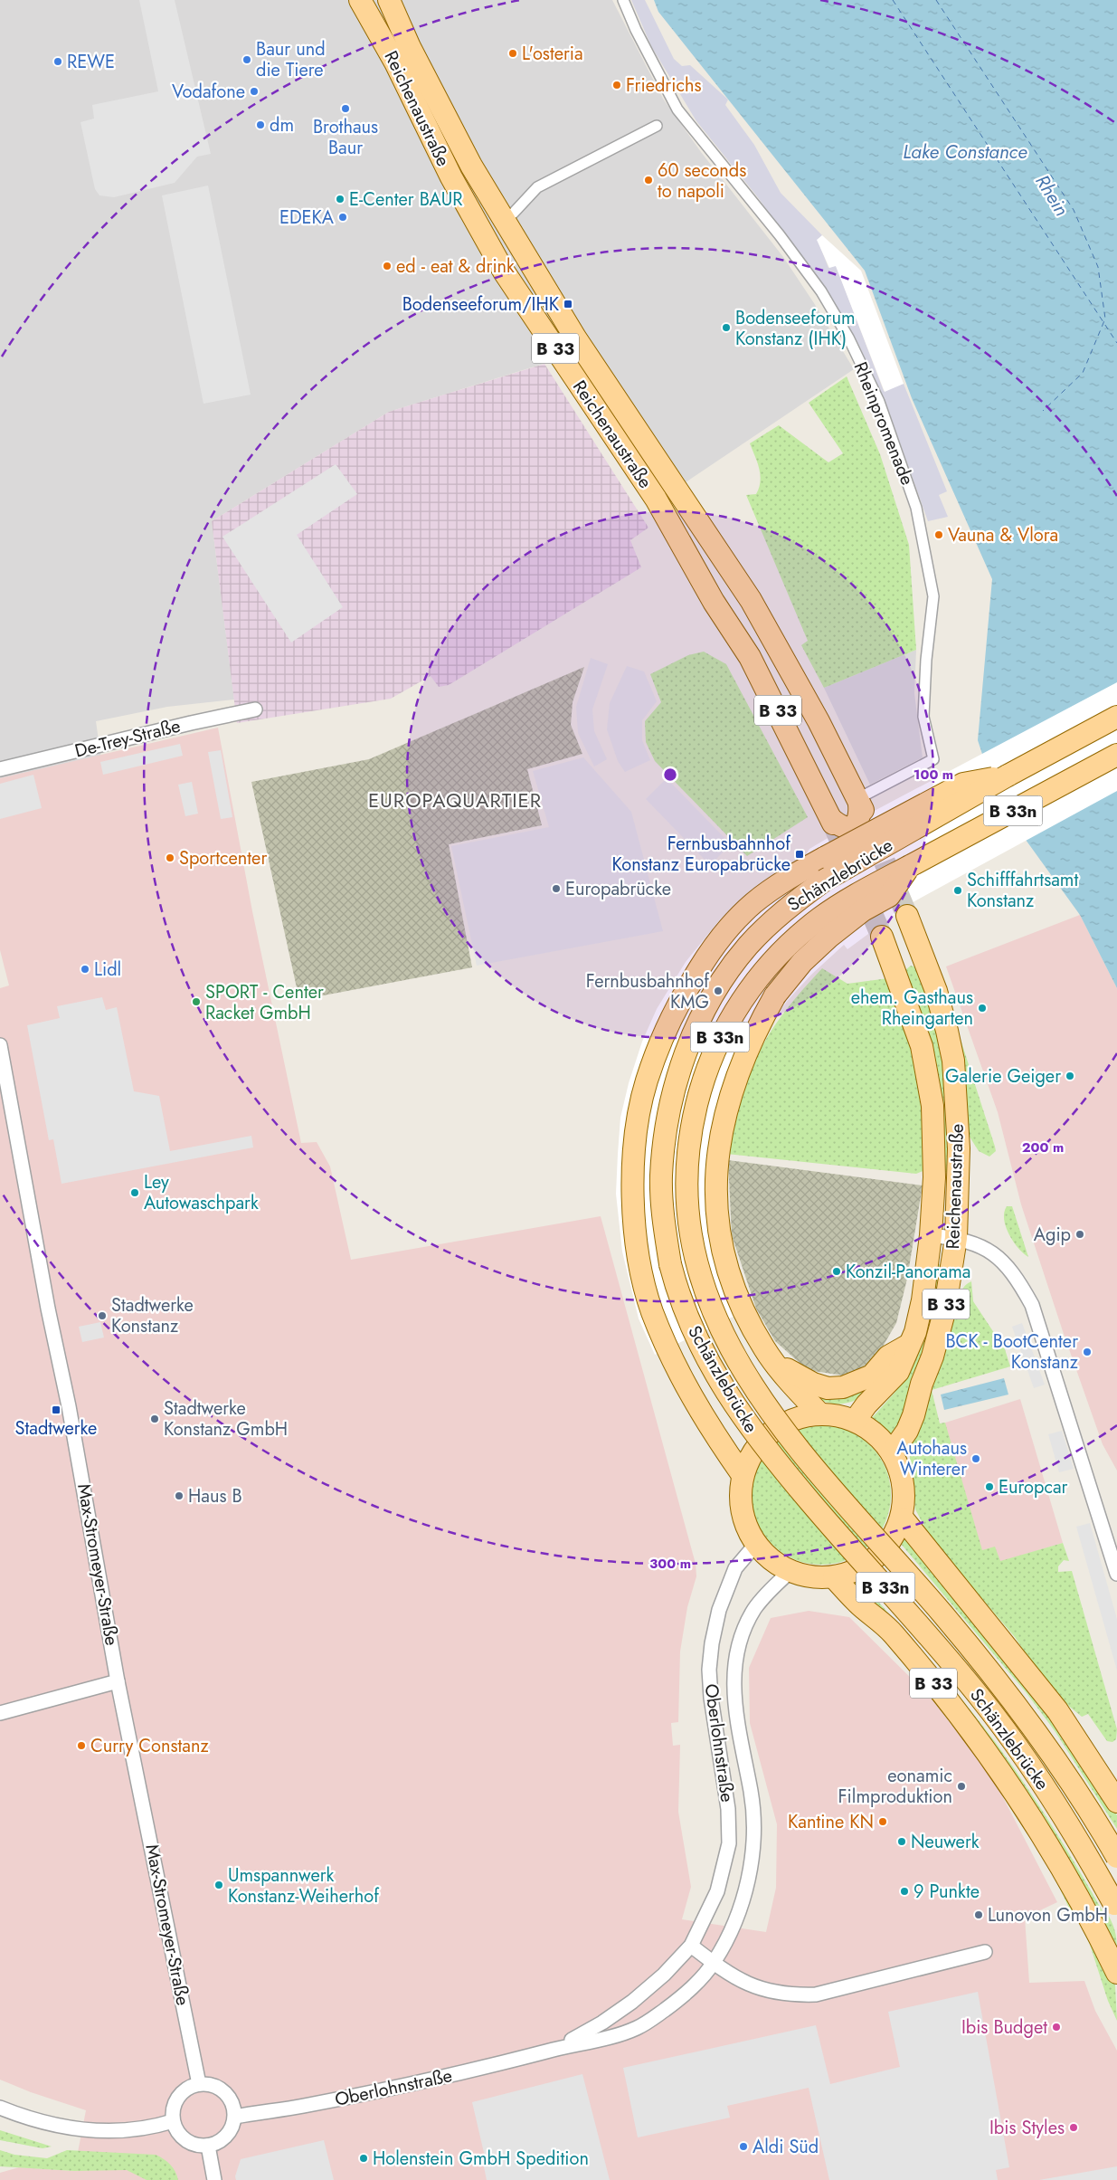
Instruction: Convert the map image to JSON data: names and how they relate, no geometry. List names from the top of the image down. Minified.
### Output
{"streets":{"main road":["Reichenaustraße","B 33","B 33n","Schänzlebrücke"],"street":["Rheinpromenade","De-Trey-Straße","Max-Stromeyer-Straße","Oberlohnstraße"]},"crossings":[["Reichenaustraße","Rheinpromenade"],["B 33n","Schänzlebrücke"],["Max-Stromeyer-Straße","Oberlohnstraße"]],"districts":["EUROPAQUARTIER"],"water":["Lake Constance","Rhein"],"places":{"other":["L'osteria","Baur und die Tiere","REWE","Friedrichs","Vodafone","Brothaus Baur","dm","60 seconds to napoli","E-Center BAUR","EDEKA","ed - eat & drink","Bodenseeforum Konstanz (IHK)","Vauna & Vlora","Sportcenter","Europabrücke","Schifffahrtsamt Konstanz","Lidl","Fernbusbahnhof KMG","SPORT - Center Racket GmbH","ehem. Gasthaus Rheingarten","Galerie Geiger","Ley Autowaschpark","Agip","Konzil-Panorama","Stadtwerke Konstanz","BCK - BootCenter Konstanz","Stadtwerke Konstanz GmbH","Autohaus Winterer","Europcar","Haus B","Curry Constanz","eonamic Filmproduktion","Kantine KN","Neuwerk","Umspannwerk Konstanz-Weiherhof","9 Punkte","Lunovon GmbH","Ibis Budget","Ibis Styles","Aldi Süd","Holenstein GmbH Spedition"],"transit":["Bodenseeforum/IHK","Fernbusbahnhof Konstanz Europabrücke","Stadtwerke"]},"rings":["100 m","200 m","300 m"]}
